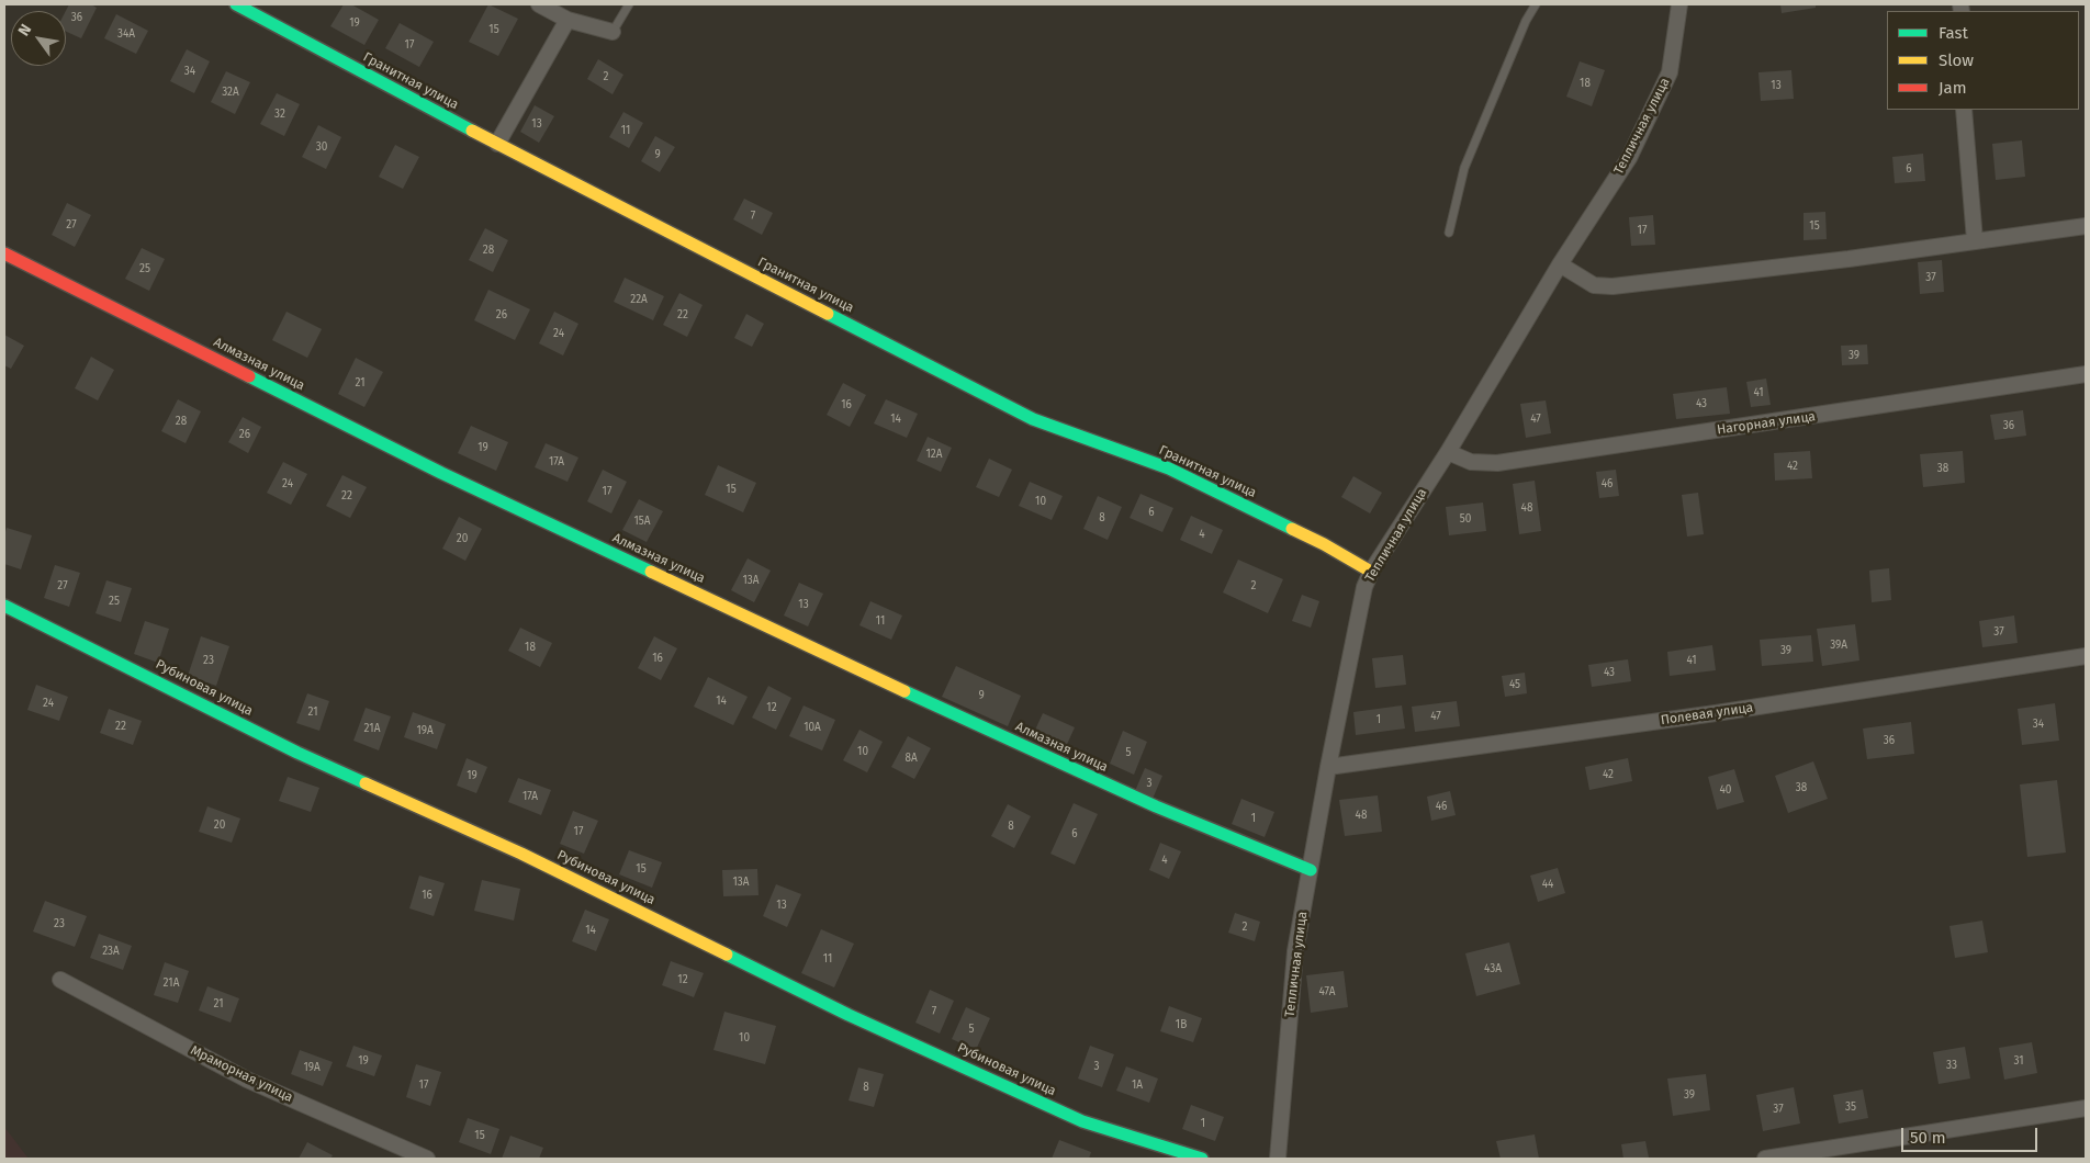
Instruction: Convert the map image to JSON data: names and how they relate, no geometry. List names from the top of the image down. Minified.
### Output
{"streets":{"street":["Гранитная улица","Тепличная улица","Алмазная улица","Нагорная улица","Рубиновая улица","Полевая улица","Мраморная улица"]},"crossings":[["Гранитная улица","Тепличная улица"],["Тепличная улица","Алмазная улица"],["Тепличная улица","Нагорная улица"],["Тепличная улица","Полевая улица"]],"house_numbers":["36","19","15","34А","17","34","2","18","13","32А","32","13","11","30","9","6","7","27","15","17","28","25","37","22А","26","22","24","39","21","41","43","16","14","47","28","36","26","19","12А","17А","42","38","24","46","15","17","22","10","48","6","8","50","15А","4","20","13А","27","2","25","13","11","37","39А","18","39","16","23","41","43","45","9","14","24","12","21","47","1","34","22","10А","21А","19А","36","10","5","8А","42","19","3","38","40","17А","46","48","1","20","8","17","6","4","15","13А","44","16","13","23","2","14","23А","11","43А","12","21А","47А","21","7","1В","5","10","19","31","33","3","19А","17","1А","8","39","35","37","1","15"],"legend":["Fast","Slow","Jam"],"scale_bar":"50 m","north":"top left"}
